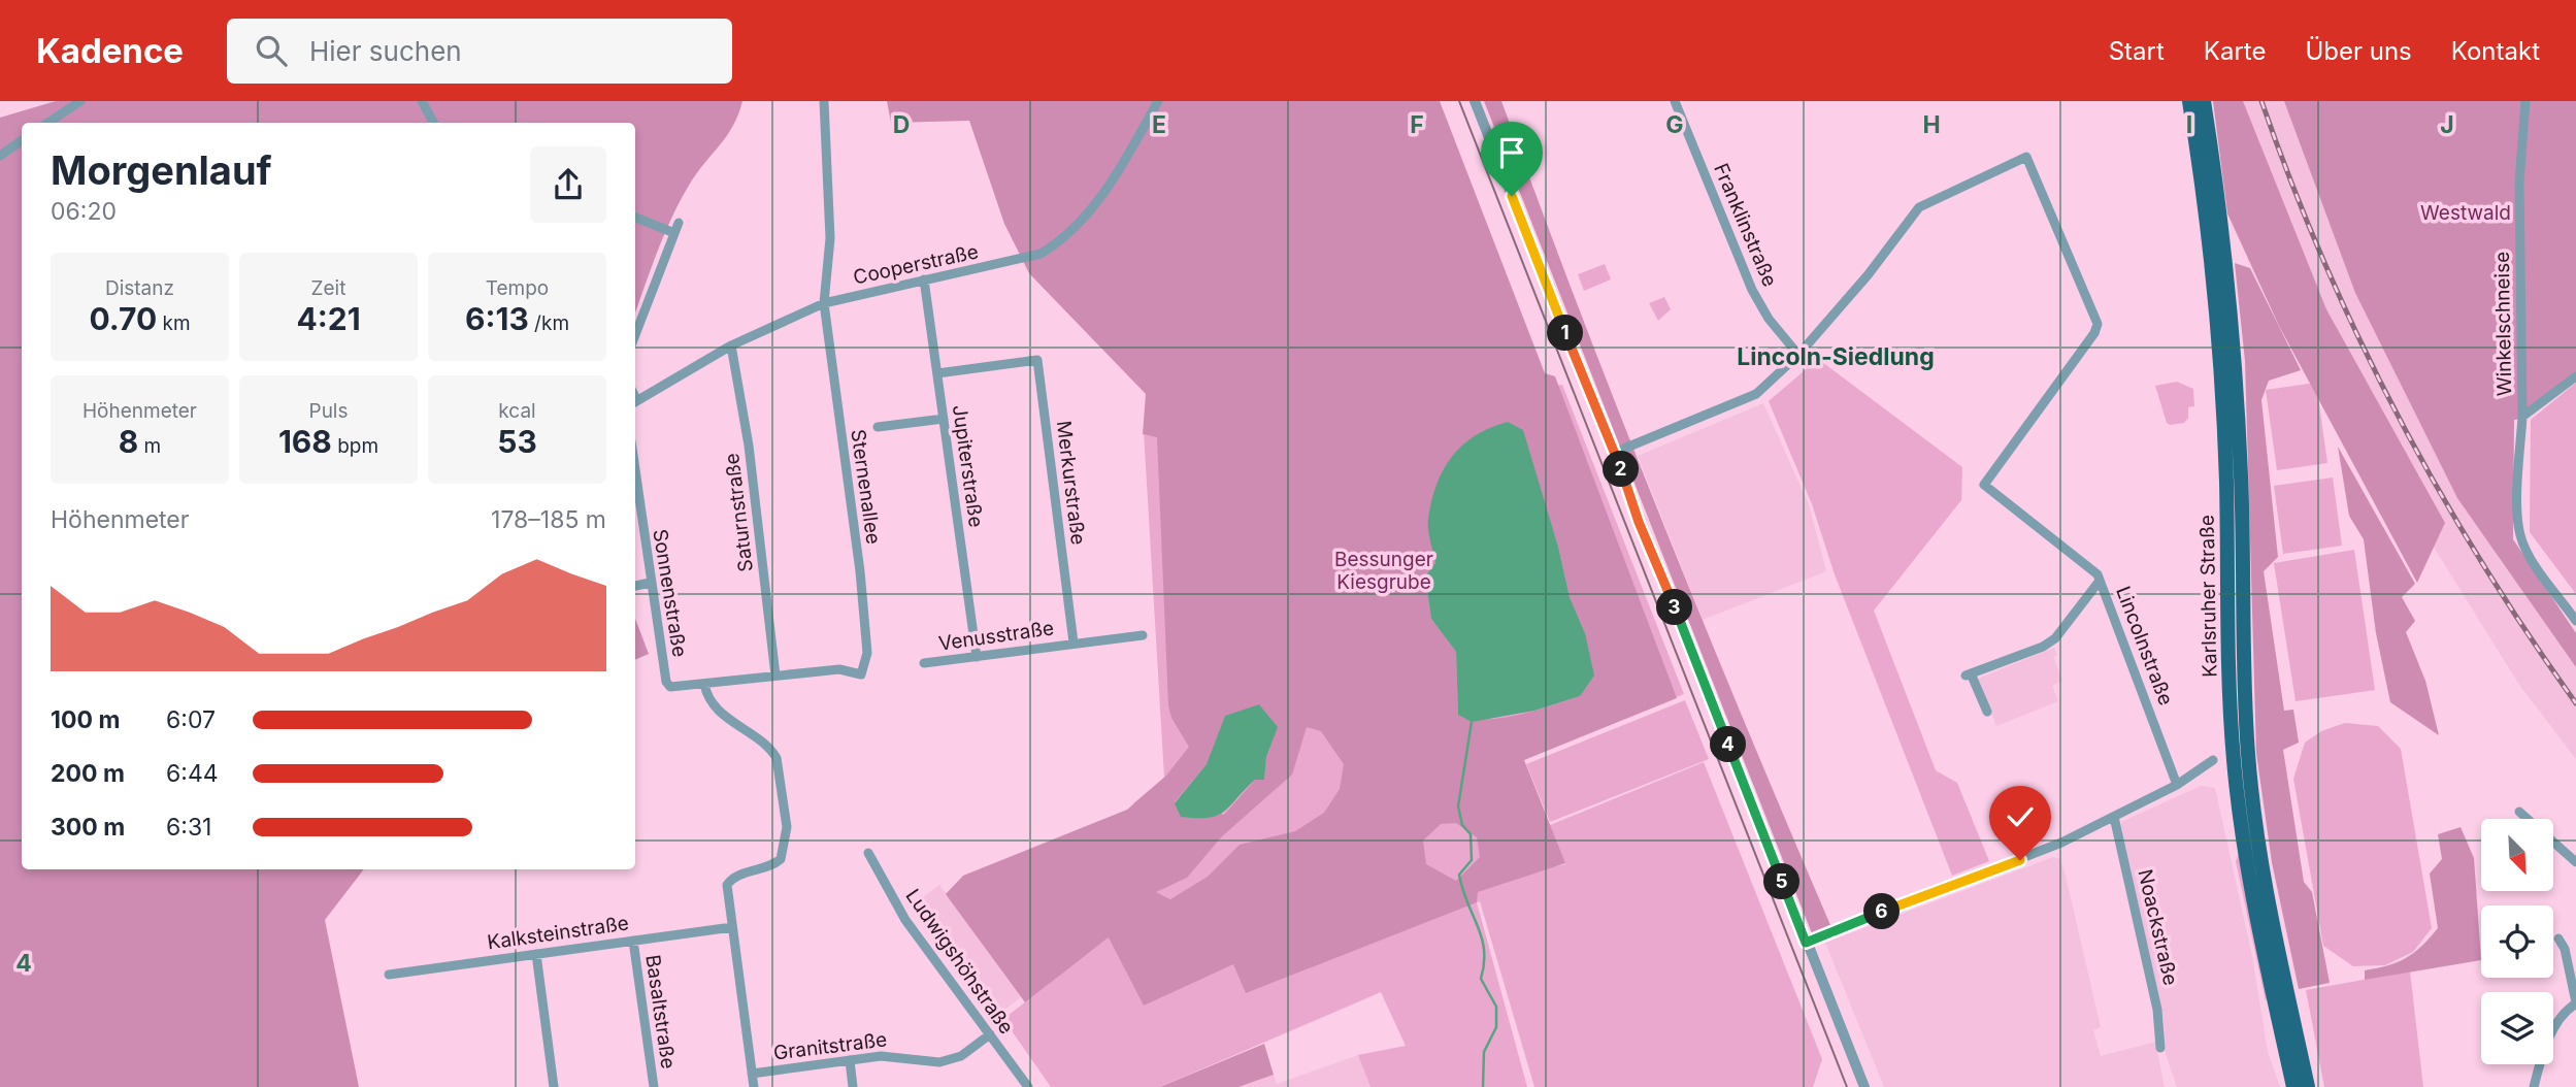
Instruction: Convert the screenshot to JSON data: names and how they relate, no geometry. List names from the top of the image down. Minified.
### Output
{"streets":{"main road":["Karlsruher Straße"],"street":["Franklinstraße","Cooperstraße","Winkelschneise","Jupiterstraße","Merkurstraße","Sternenallee","Saturnstraße","Sonnenstraße","Venusstraße","Lincolnstraße","Noackstraße","Kalksteinstraße","Ludwigshöhstraße","Basaltstraße","Granitstraße"]},"crossings":[["Franklinstraße","Lincolnstraße"],["Cooperstraße","Jupiterstraße"],["Cooperstraße","Sternenallee"],["Cooperstraße","Saturnstraße"],["Jupiterstraße","Merkurstraße"],["Jupiterstraße","Venusstraße"],["Merkurstraße","Venusstraße"],["Sternenallee","Sonnenstraße"],["Saturnstraße","Sonnenstraße"],["Kalksteinstraße","Basaltstraße"],["Ludwigshöhstraße","Granitstraße"]],"districts":["Lincoln-Siedlung"],"parks":["Westwald","Bessunger Kiesgrube"],"north":"bottom right","page":{"header":"Kadence","search":"Hier suchen","nav":["Start","Karte","Über uns","Kontakt"],"heading":["Morgenlauf","06:20"],"stats":[["Distanz","0.70 km"],["Zeit","4:21"],["Tempo","6:13 /km"],["Höhenmeter","8 m"],["Puls","168 bpm"],["kcal","53"]],"pins":["1","2","3","4","5","6"],"chart":["Höhenmeter","178–185 m"],"list":[{"name":"100 m","note":"6:07"},{"name":"200 m","note":"6:44"},{"name":"300 m","note":"6:31"}]},"grid":{"columns":["D","E","F","G","H","I","J"],"rows":["4"]}}
